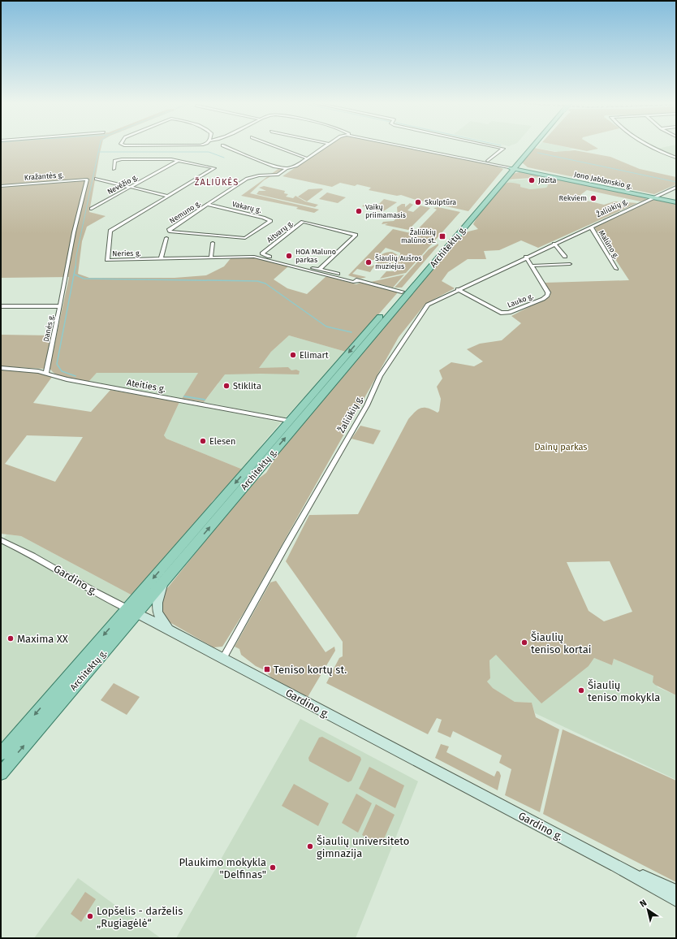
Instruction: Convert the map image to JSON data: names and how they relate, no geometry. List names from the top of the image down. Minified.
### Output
{"streets":{"main road":["Jono Jablonskio g.","Architektų g.","Gardino g."],"street":["Kražantės g.","Nevėžio g.","Vakarų g.","Žaliūkių g.","Nemuno g.","Aitvarų g.","Malūno g.","Neries g.","Lauko g.","Danės g.","Ateities g."]},"crossings":[["Kražantės g.","Danės g."],["Jono Jablonskio g.","Žaliūkių g."],["Jono Jablonskio g.","Architektų g."],["Nevėžio g.","Neries g."],["Vakarų g.","Nemuno g."],["Žaliūkių g.","Malūno g."],["Žaliūkių g.","Lauko g."],["Žaliūkių g.","Gardino g."],["Aitvarų g.","Architektų g."],["Aitvarų g.","Neries g."],["Architektų g.","Ateities g."],["Architektų g.","Gardino g."],["Danės g.","Ateities g."]],"districts":["ŽALIŪKĖS"],"parks":["Dainų parkas"],"places":{"other":["Jozita","Rekviem","Skulptūra","Vaikų priimamasis","HOA Maluno parkas","Šiaulių Aušros muziejus","Elimart","Stiklita","Elesen","Maxima XX","Šiaulių teniso kortai","Šiaulių teniso mokykla","Šiaulių universiteto gimnazija","Plaukimo mokykla \"Delfinas\"","Lopšelis - darželis „Rugiagėlė“"],"transit":["Žaliūkių malūno st.","Teniso kortų st."]},"north":"top left"}
